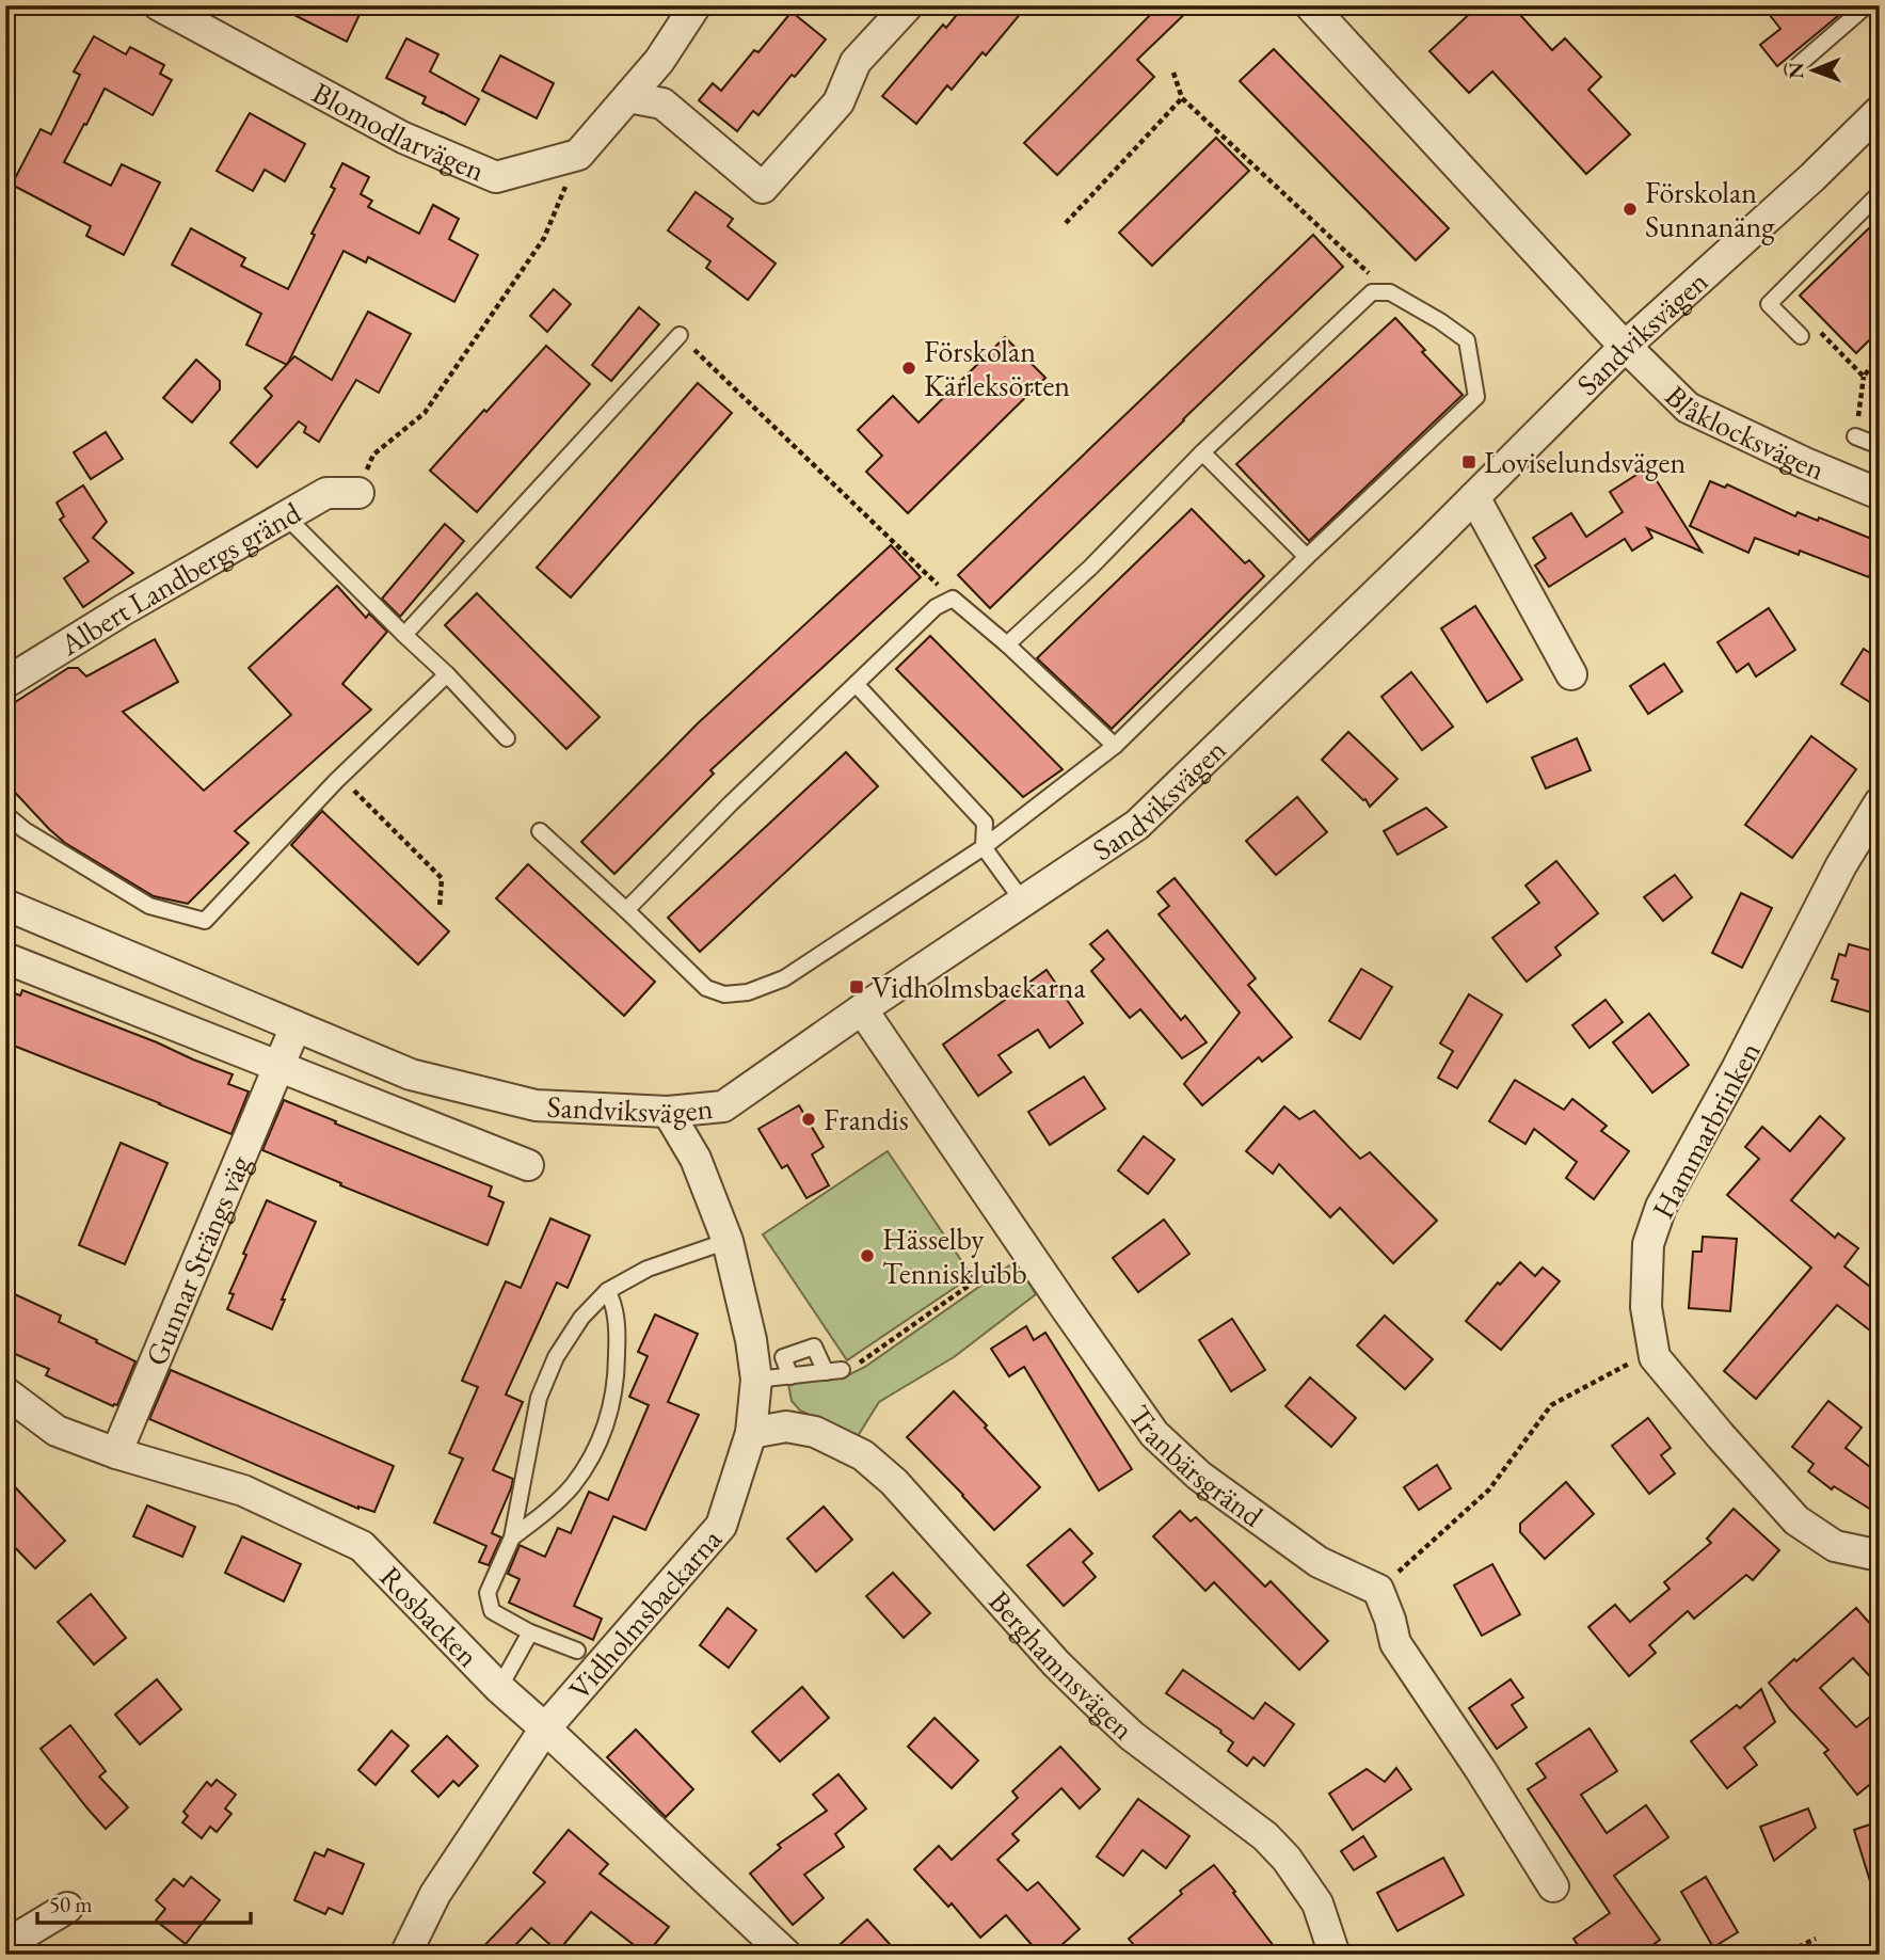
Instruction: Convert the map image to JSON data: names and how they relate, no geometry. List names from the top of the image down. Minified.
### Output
{"streets":{"street":["Blomodlarvägen","Sandviksvägen","Blåklocksvägen","Albert Landbergs gränd","Hammarbrinken","Gunnar Strängs väg","Tranbärsgränd","Vidholmsbackarna","Rosbacken","Berghamnsvägen"]},"crossings":[["Sandviksvägen","Blåklocksvägen"],["Sandviksvägen","Gunnar Strängs väg"],["Sandviksvägen","Tranbärsgränd"],["Sandviksvägen","Vidholmsbackarna"],["Gunnar Strängs väg","Rosbacken"],["Vidholmsbackarna","Rosbacken"],["Vidholmsbackarna","Berghamnsvägen"]],"places":{"other":["Förskolan Sunnanäng","Förskolan Kärleksörten","Frandis","Hässelby Tennisklubb"],"transit":["Loviselundsvägen","Vidholmsbackarna"]},"scale_bar":"50 m","north":"left"}
